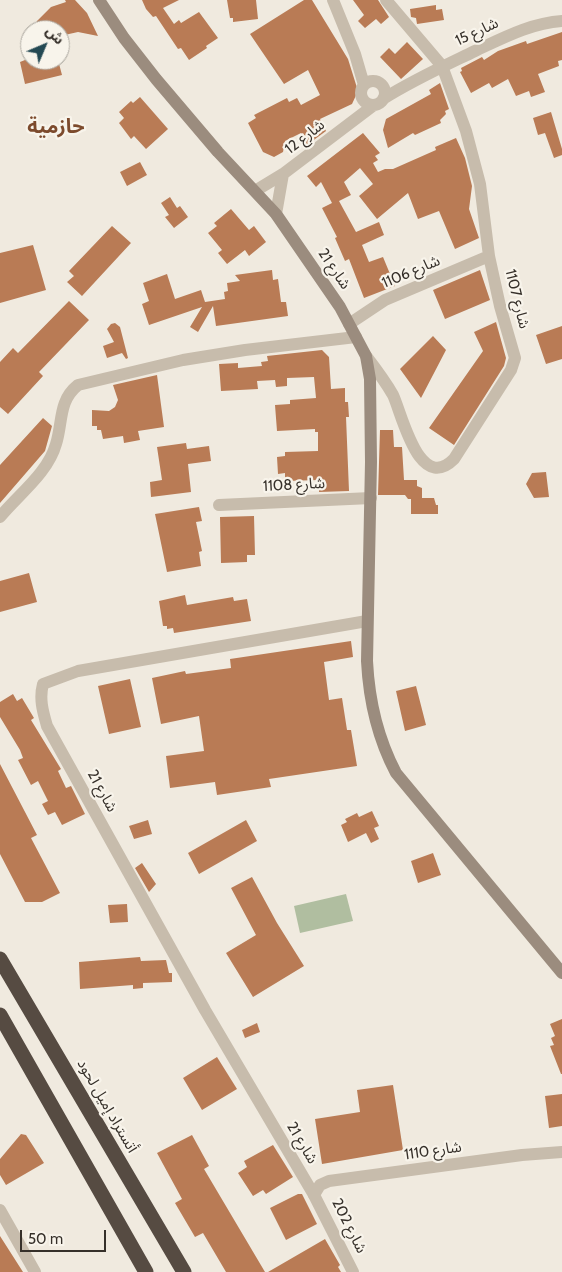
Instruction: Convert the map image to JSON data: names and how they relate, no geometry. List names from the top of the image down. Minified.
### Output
{"streets":{"highway":["أتستراد إميل لحود"],"main road":["شارع 21"],"street":["شارع 15","شارع 12","شارع 1106","شارع 1107","شارع 1108","شارع 1110","شارع 202"]},"crossings":[["شارع 15","شارع 12"],["شارع 15","شارع 1107"],["شارع 12","شارع 21"],["شارع 21","شارع 1106"],["شارع 21","شارع 1107"],["شارع 21","شارع 1108"],["شارع 21","شارع 1110"],["شارع 21","شارع 202"],["شارع 1106","شارع 1107"],["شارع 1110","شارع 202"]],"districts":["حازمية"],"scale_bar":"50 m","north":"top right"}
